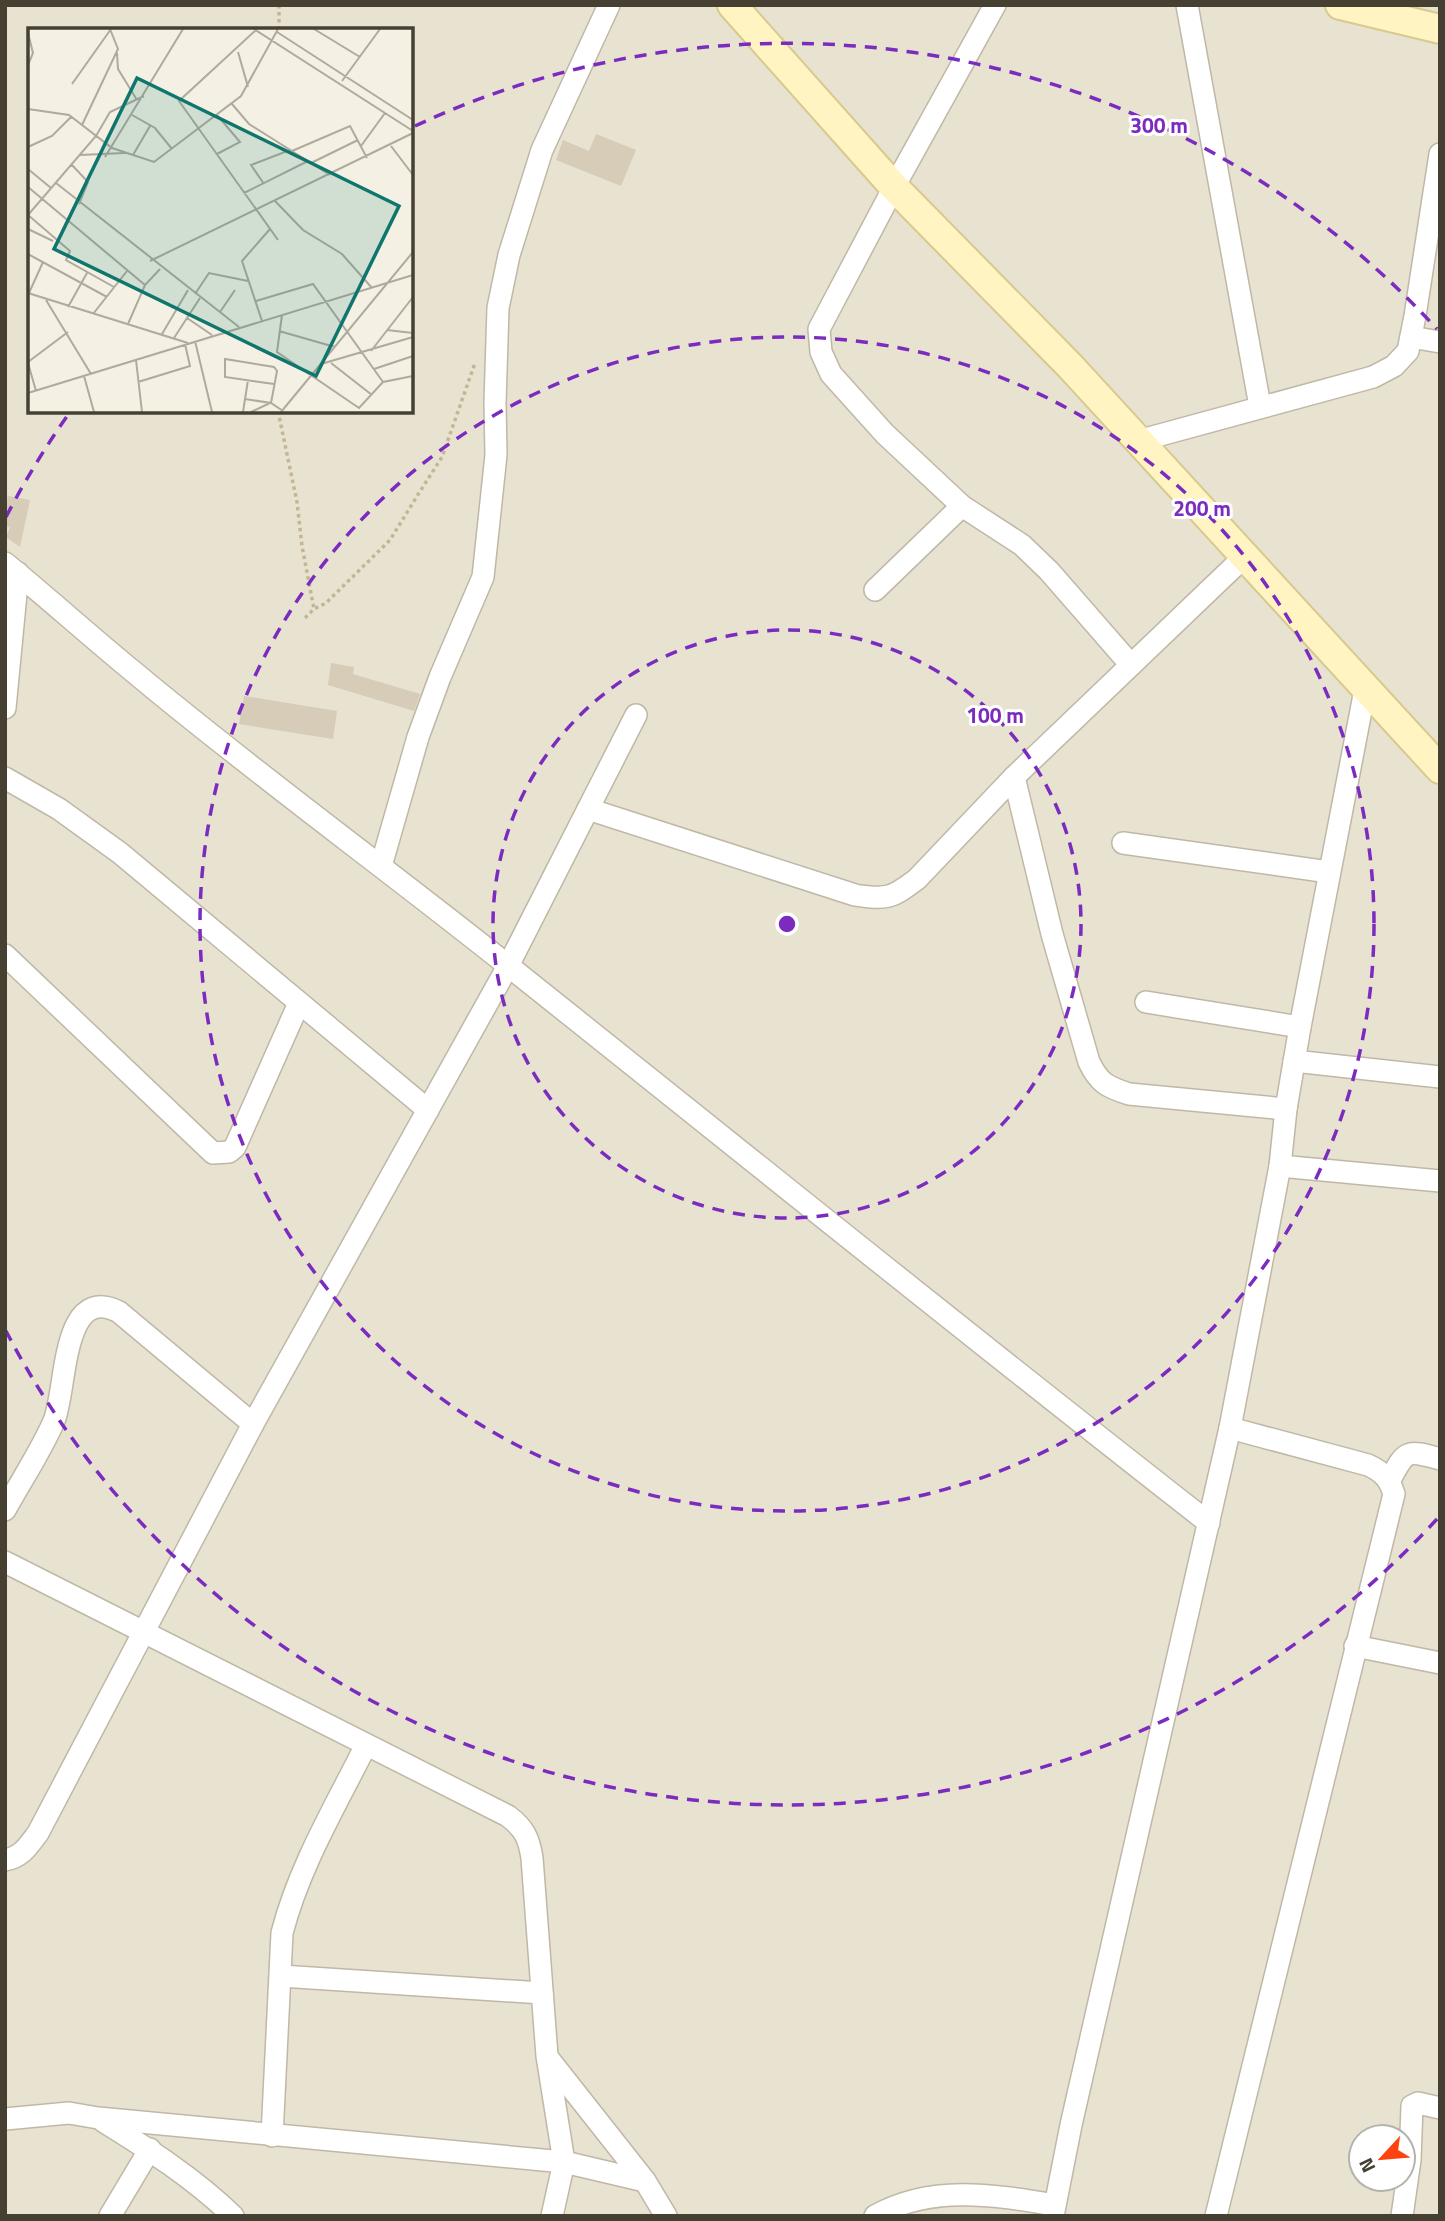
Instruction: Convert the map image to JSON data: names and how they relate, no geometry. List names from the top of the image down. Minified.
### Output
{"north":"bottom left","rings":["300 m","200 m","100 m"]}
